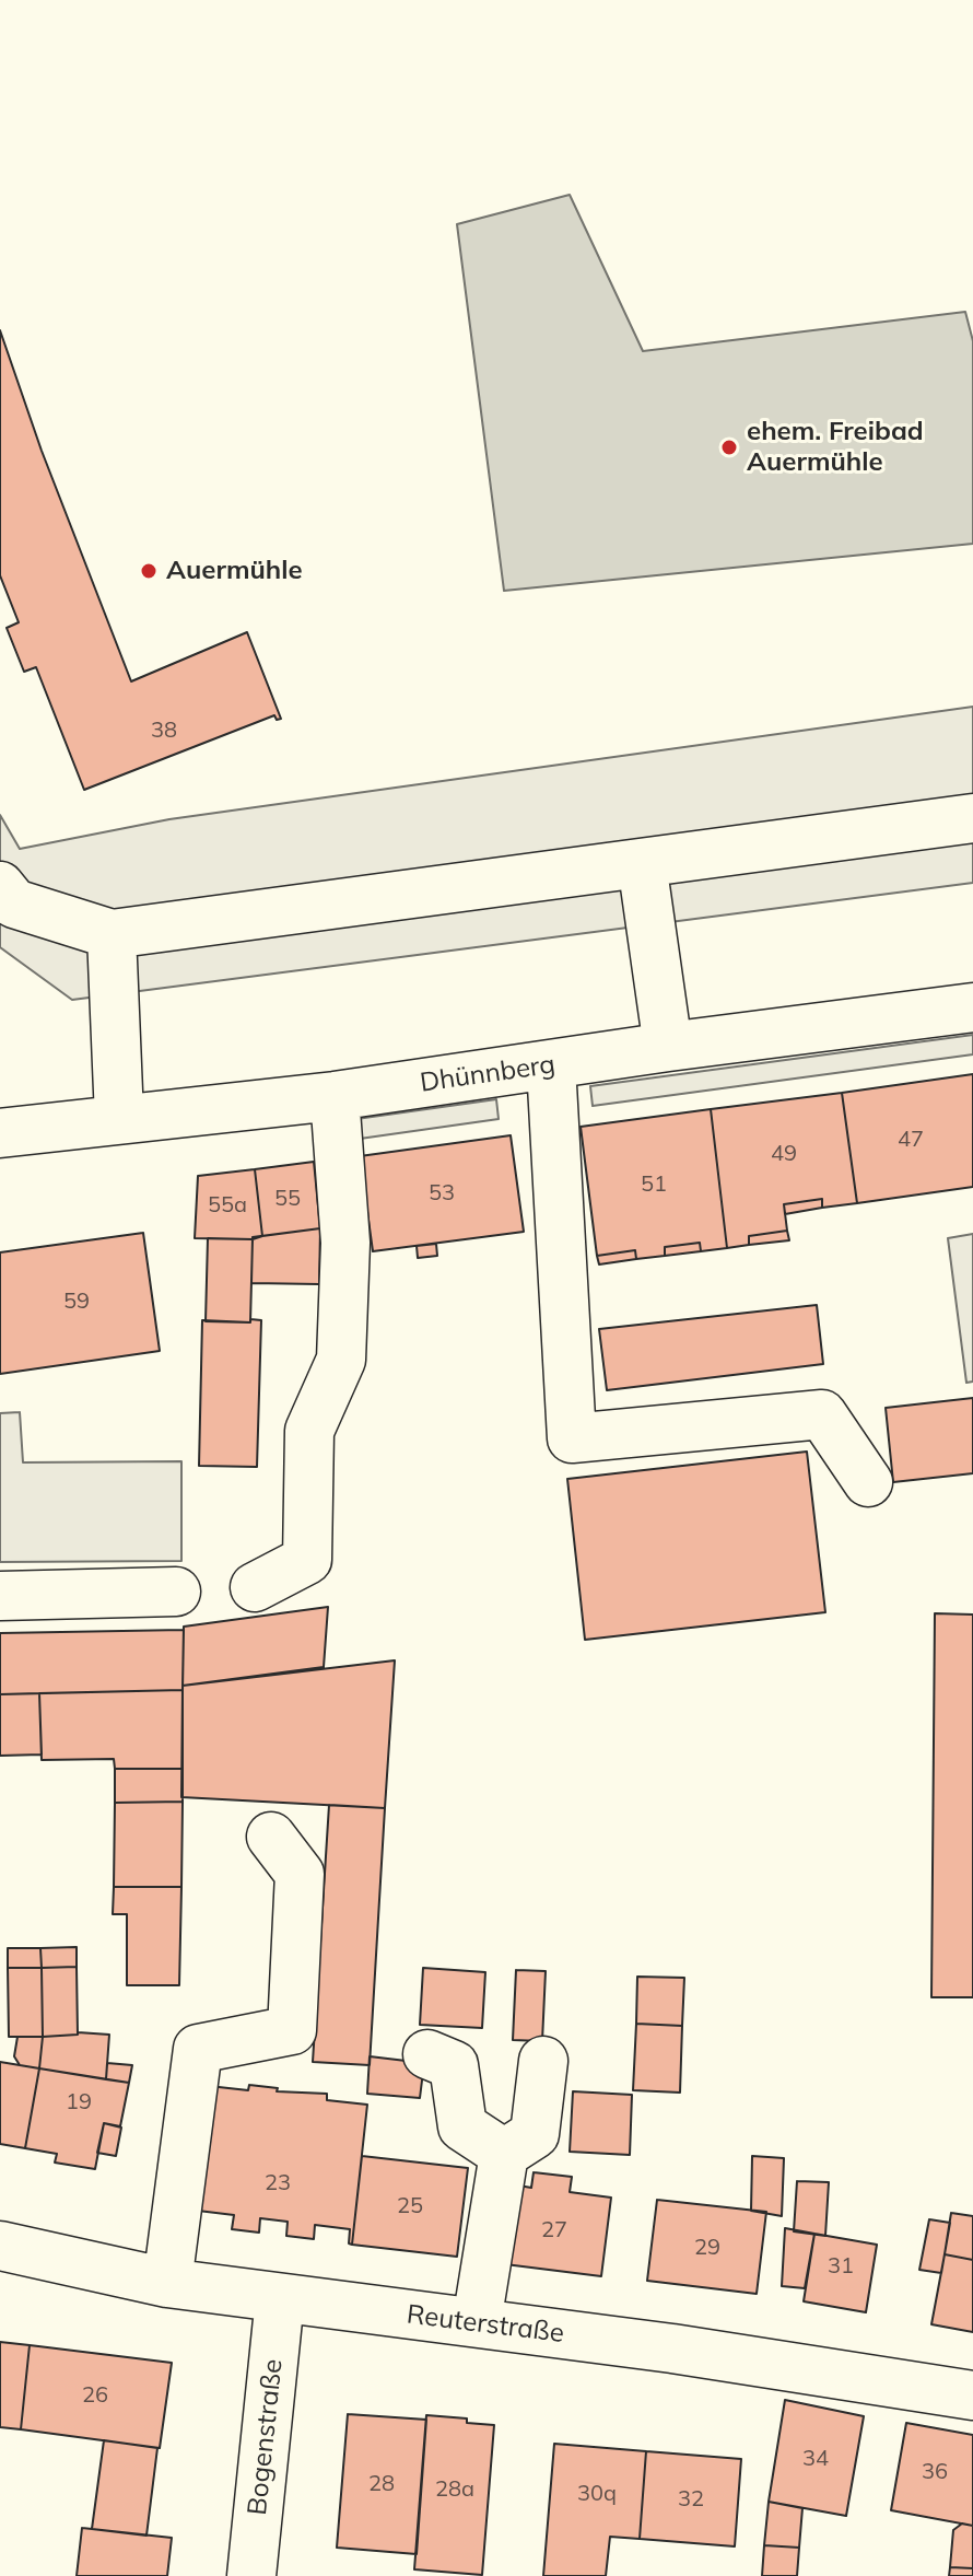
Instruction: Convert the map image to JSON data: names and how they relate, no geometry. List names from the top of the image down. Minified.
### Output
{"streets":{"street":["Dhünnberg","Reuterstraße","Bogenstraße"]},"crossings":[["Reuterstraße","Bogenstraße"]],"places":["ehem. Freibad Auermühle","Auermühle"],"house_numbers":["38","47","49","51","53","55","55a","59","19","23","25","27","29","31","26","34","36","28","28a","30q","32"]}
